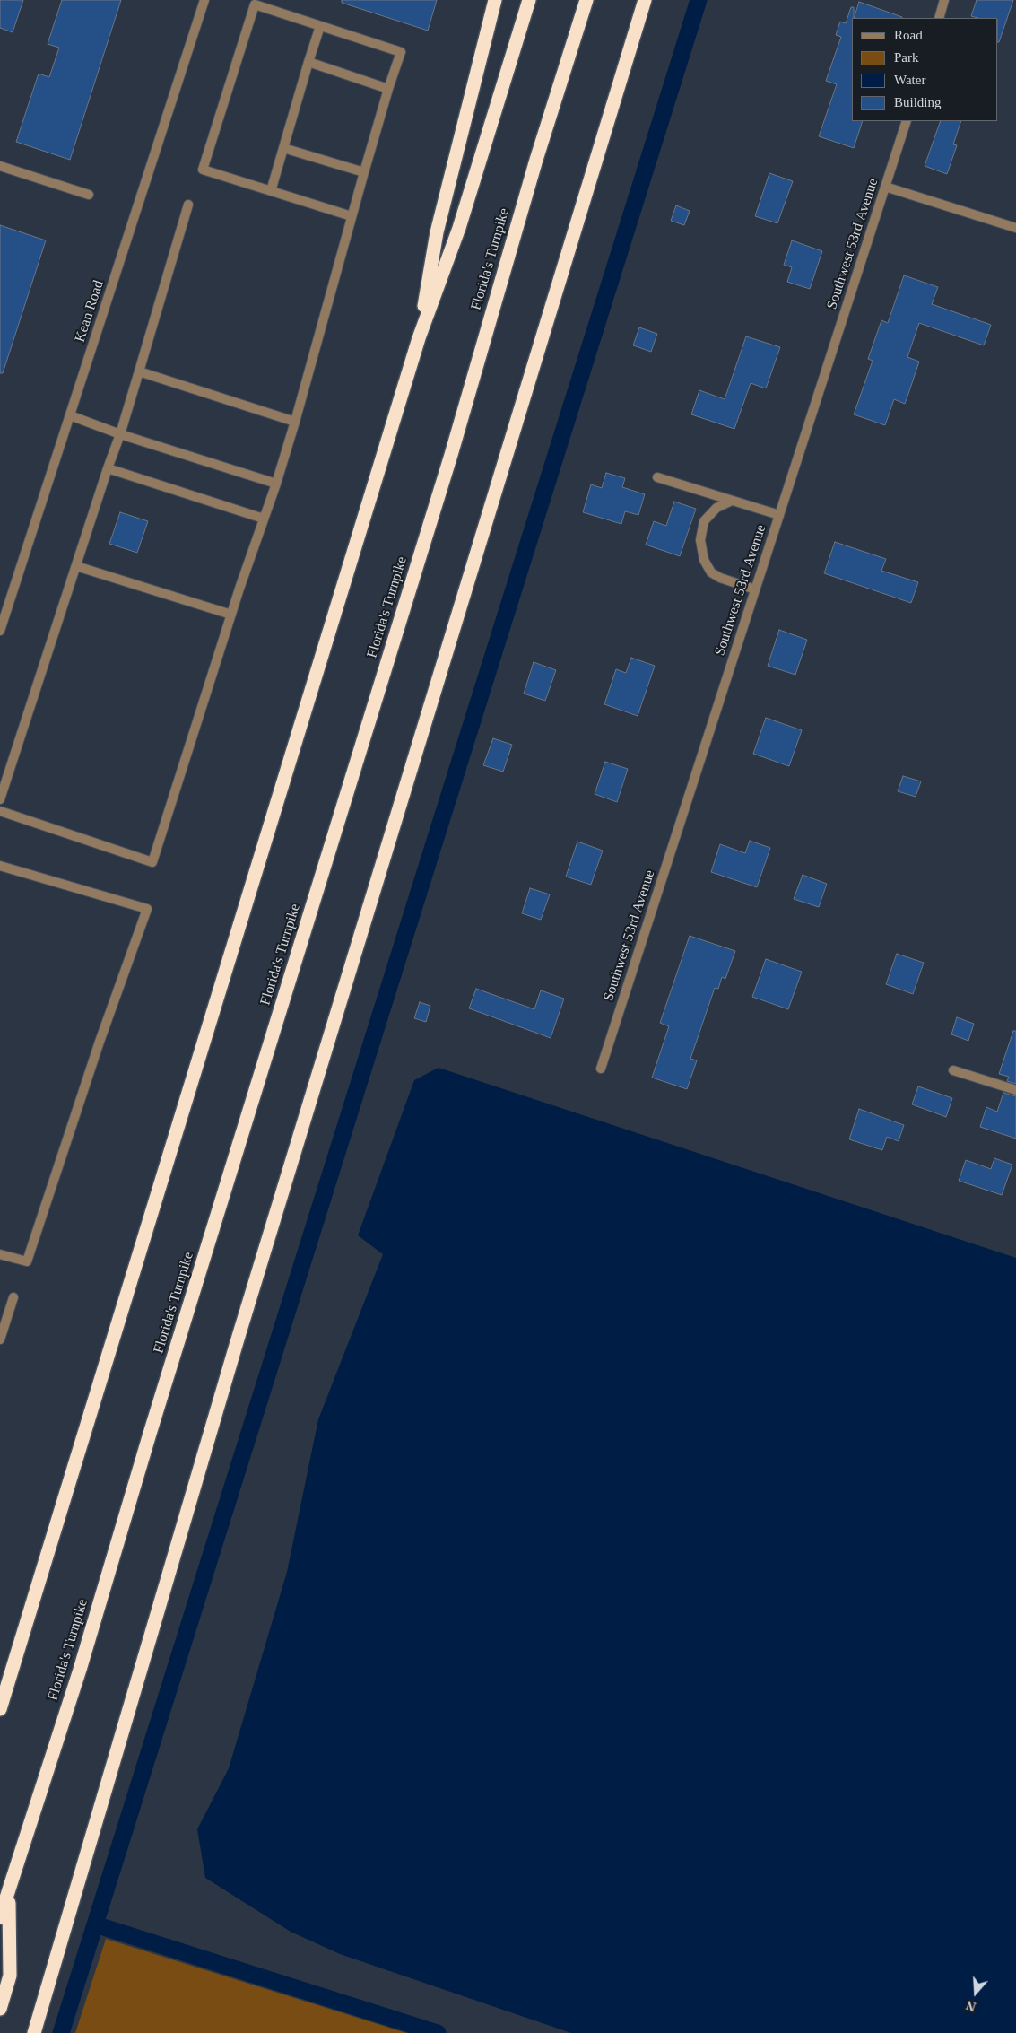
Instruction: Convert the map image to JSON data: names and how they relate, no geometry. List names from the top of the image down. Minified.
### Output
{"streets":{"highway":["Florida's Turnpike"],"street":["Southwest 53rd Avenue","Kean Road"]},"legend":["Road","Park","Water","Building"],"north":"bottom"}
